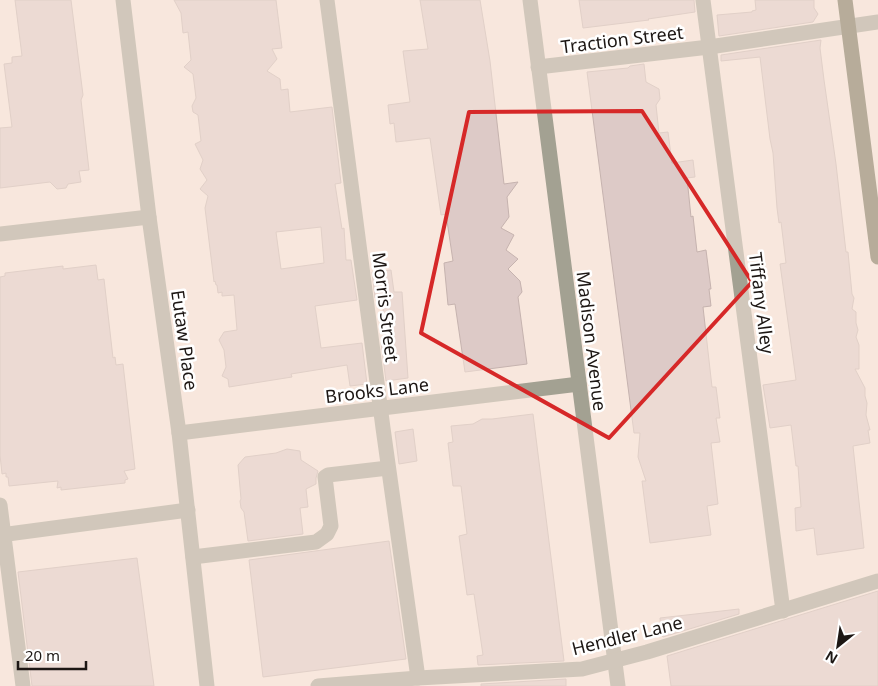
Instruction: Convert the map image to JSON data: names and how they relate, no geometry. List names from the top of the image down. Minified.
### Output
{"streets":{"street":["Traction Street","Tiffany Alley","Morris Street","Eutaw Place","Madison Avenue","Brooks Lane","Hendler Lane"]},"crossings":[["Traction Street","Tiffany Alley"],["Traction Street","Madison Avenue"],["Tiffany Alley","Hendler Lane"],["Morris Street","Brooks Lane"],["Morris Street","Hendler Lane"],["Eutaw Place","Brooks Lane"],["Madison Avenue","Brooks Lane"],["Madison Avenue","Hendler Lane"]],"scale_bar":"20 m","north":"bottom left"}
